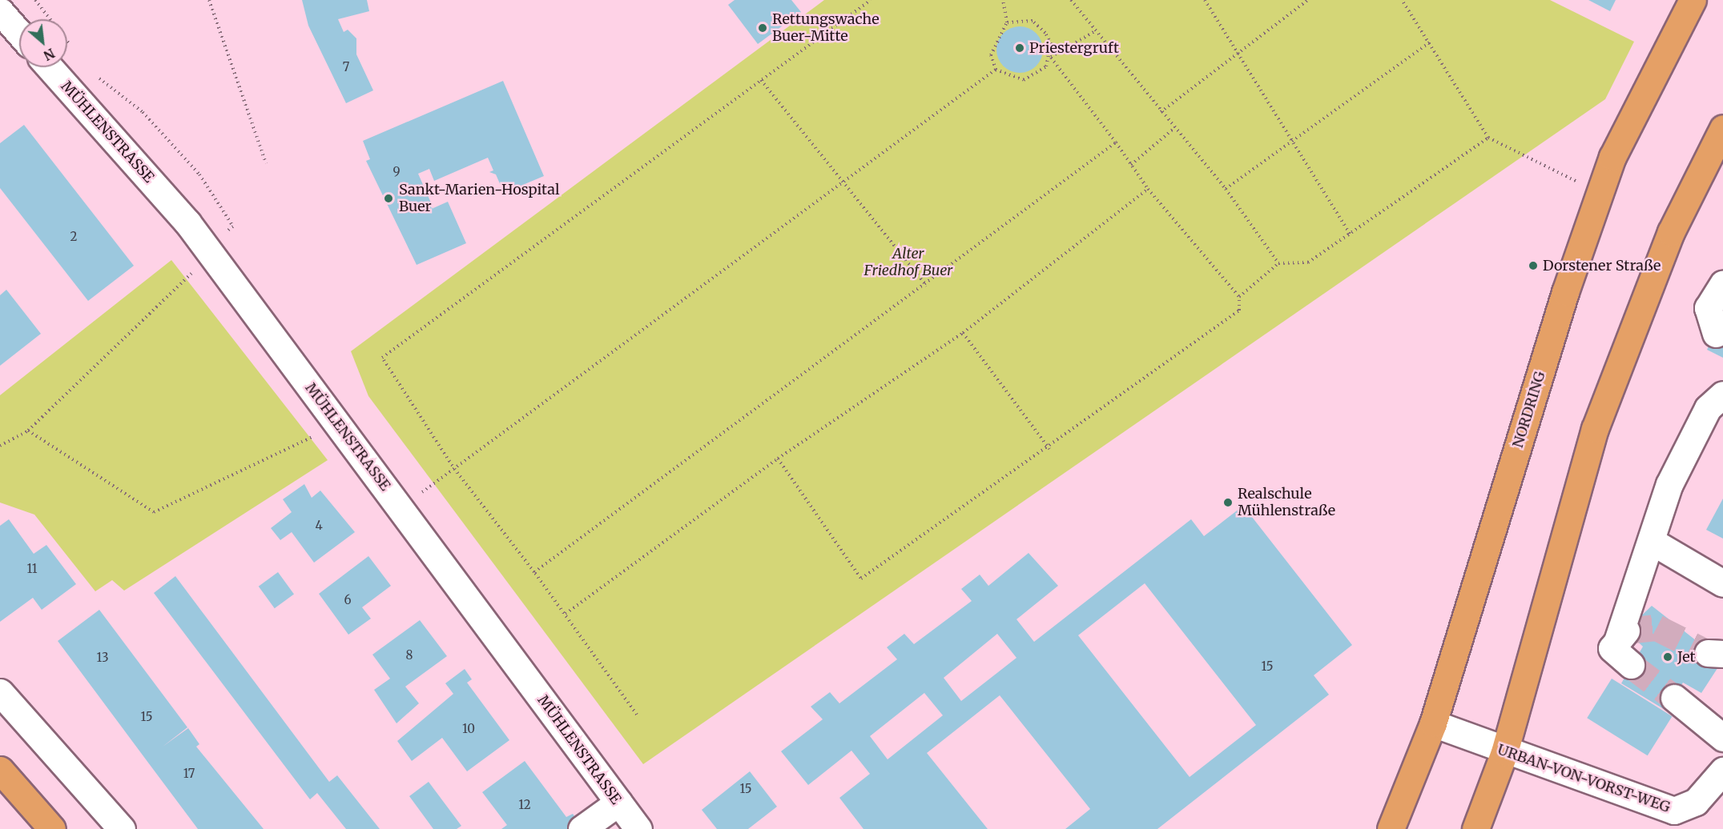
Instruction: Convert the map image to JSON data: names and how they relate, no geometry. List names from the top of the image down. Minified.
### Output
{"streets":{"main road":["NORDRING"],"street":["MÜHLENSTRASSE","URBAN-VON-VORST-WEG"]},"crossings":[["NORDRING","URBAN-VON-VORST-WEG"]],"parks":["Alter Friedhof Buer"],"places":["Rettungswache Buer-Mitte","Priestergruft","Sankt-Marien-Hospital Buer","Dorstener Straße","Realschule Mühlenstraße","Jet"],"house_numbers":["7","9","2","4","11","6","8","13","15","15","10","17","15","12"],"north":"bottom right"}
